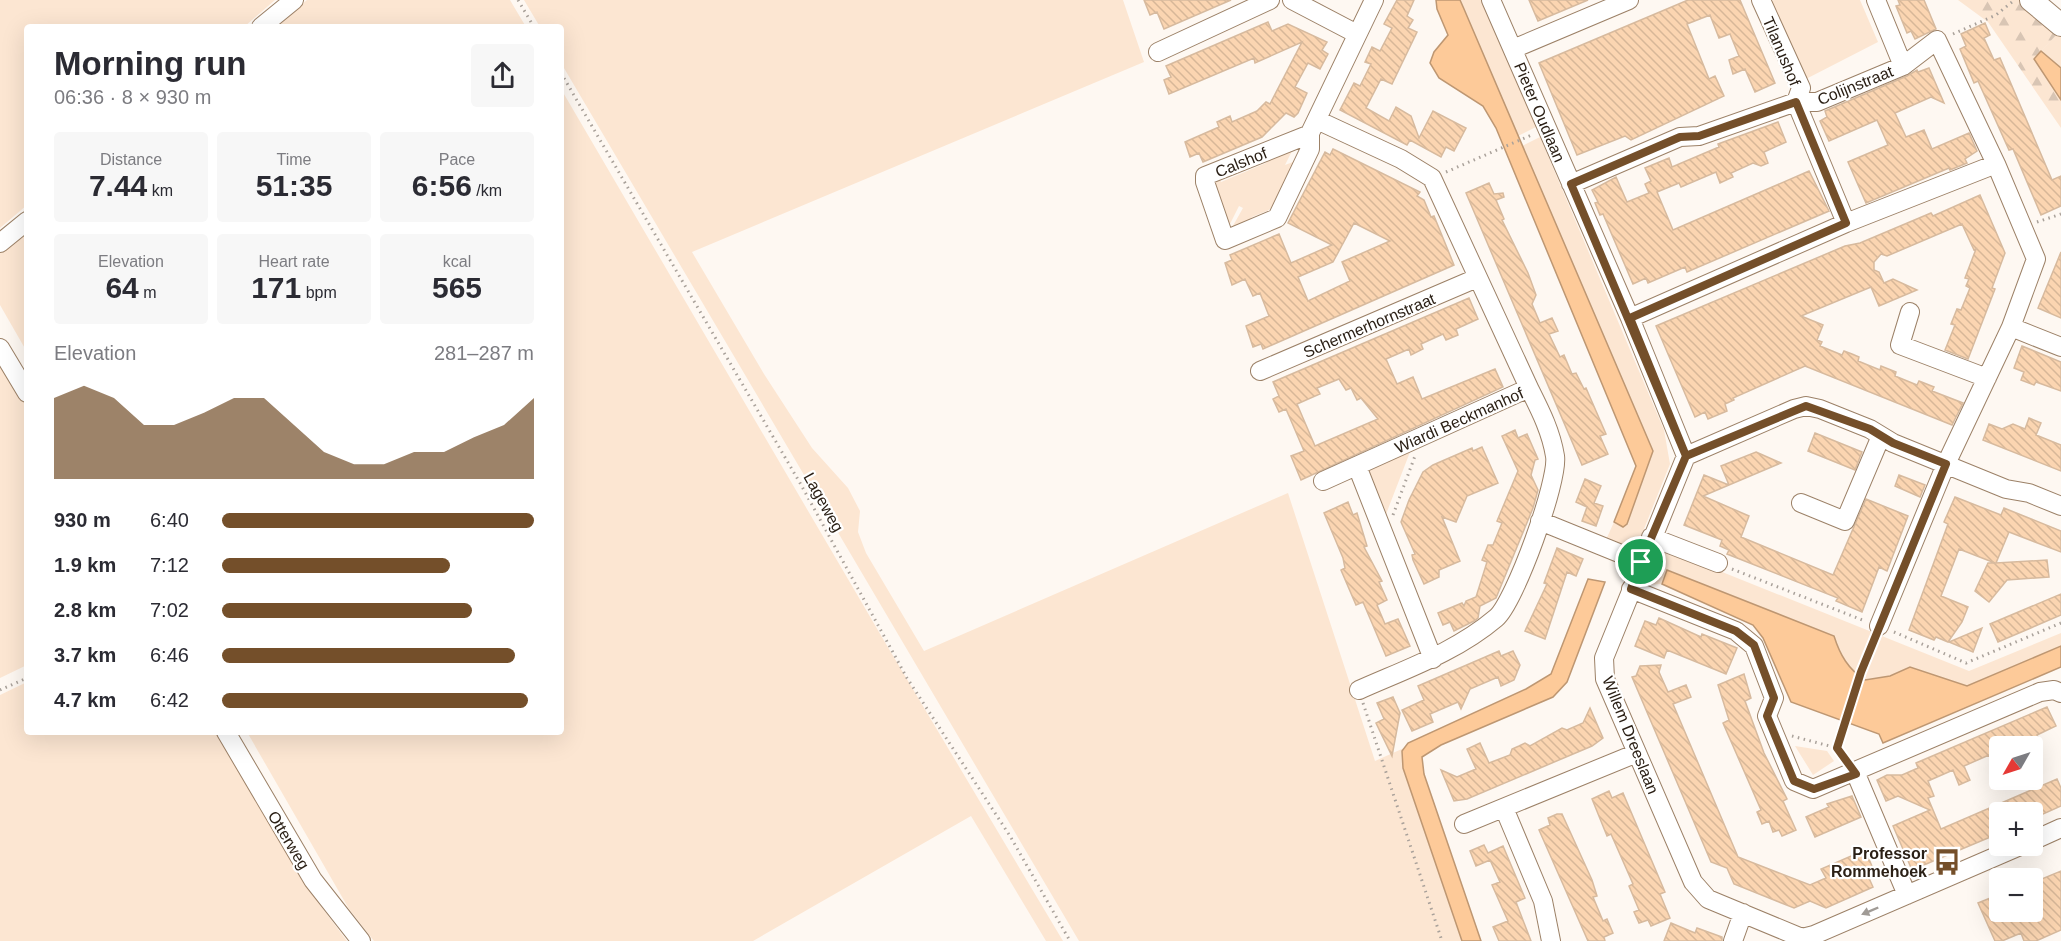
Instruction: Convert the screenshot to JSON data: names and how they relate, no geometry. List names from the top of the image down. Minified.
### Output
{"streets":{"street":["Tilanushof","Colijnstraat","Pieter Oudlaan","Calshof","Schermerhornstraat","Wiardi Beckmanhof","Willem Dreeslaan","Otterweg"],"path":["Lageweg"]},"crossings":[["Tilanushof","Colijnstraat"],["Colijnstraat","Pieter Oudlaan"],["Pieter Oudlaan","Willem Dreeslaan"]],"places":{"bus stop":["Professor Rommehoek"]},"north":"bottom left","page":{"heading":["Morning run","06:36 · 8 × 930 m"],"stats":[["Distance","7.44 km"],["Time","51:35"],["Pace","6:56 /km"],["Elevation","64 m"],["Heart rate","171 bpm"],["kcal","565"]],"chart":["Elevation","281–287 m"],"list":[{"name":"930 m","note":"6:40"},{"name":"1.9 km","note":"7:12"},{"name":"2.8 km","note":"7:02"},{"name":"3.7 km","note":"6:46"},{"name":"4.7 km","note":"6:42"}],"map_buttons":["+","−"]}}
